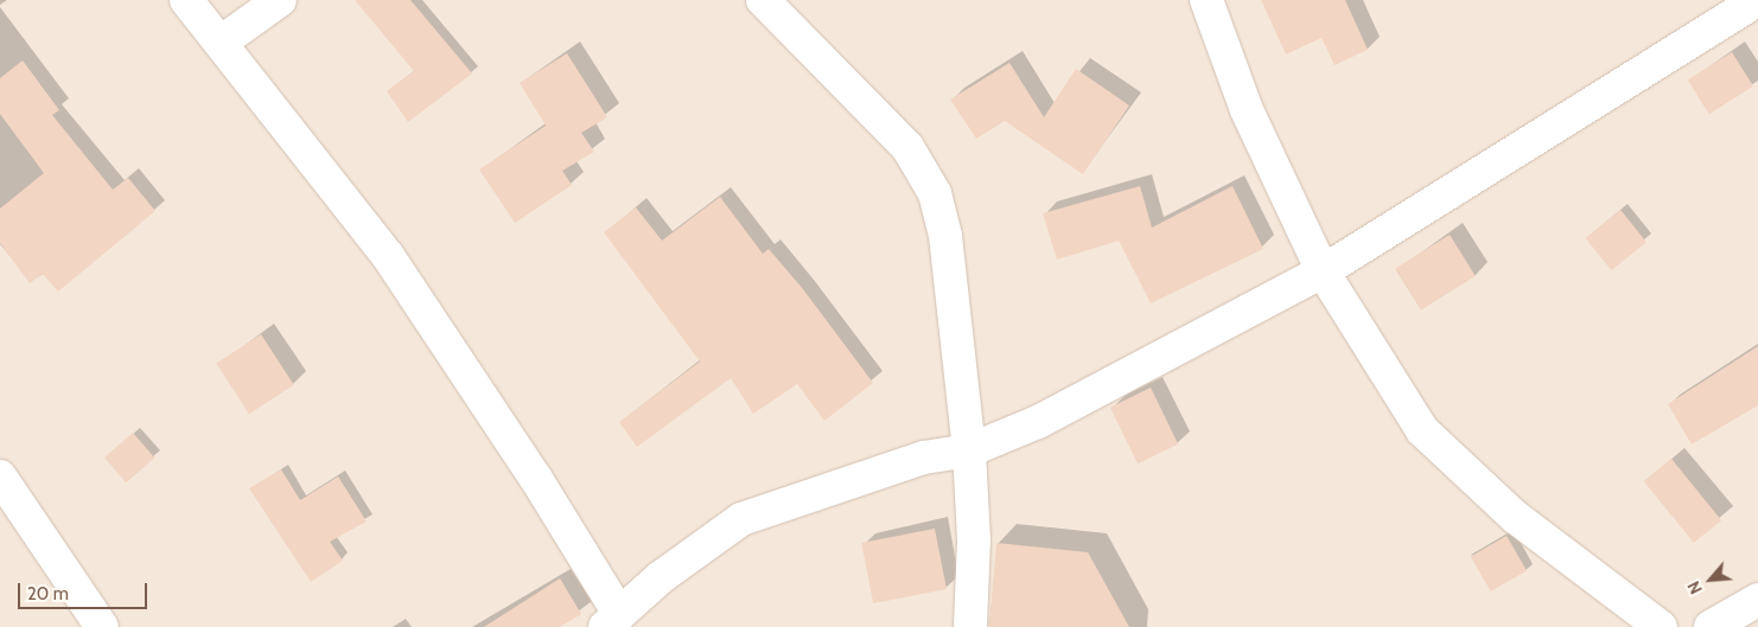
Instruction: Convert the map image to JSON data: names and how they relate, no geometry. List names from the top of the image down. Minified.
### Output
{"scale_bar":"20 m","north":"bottom left"}
